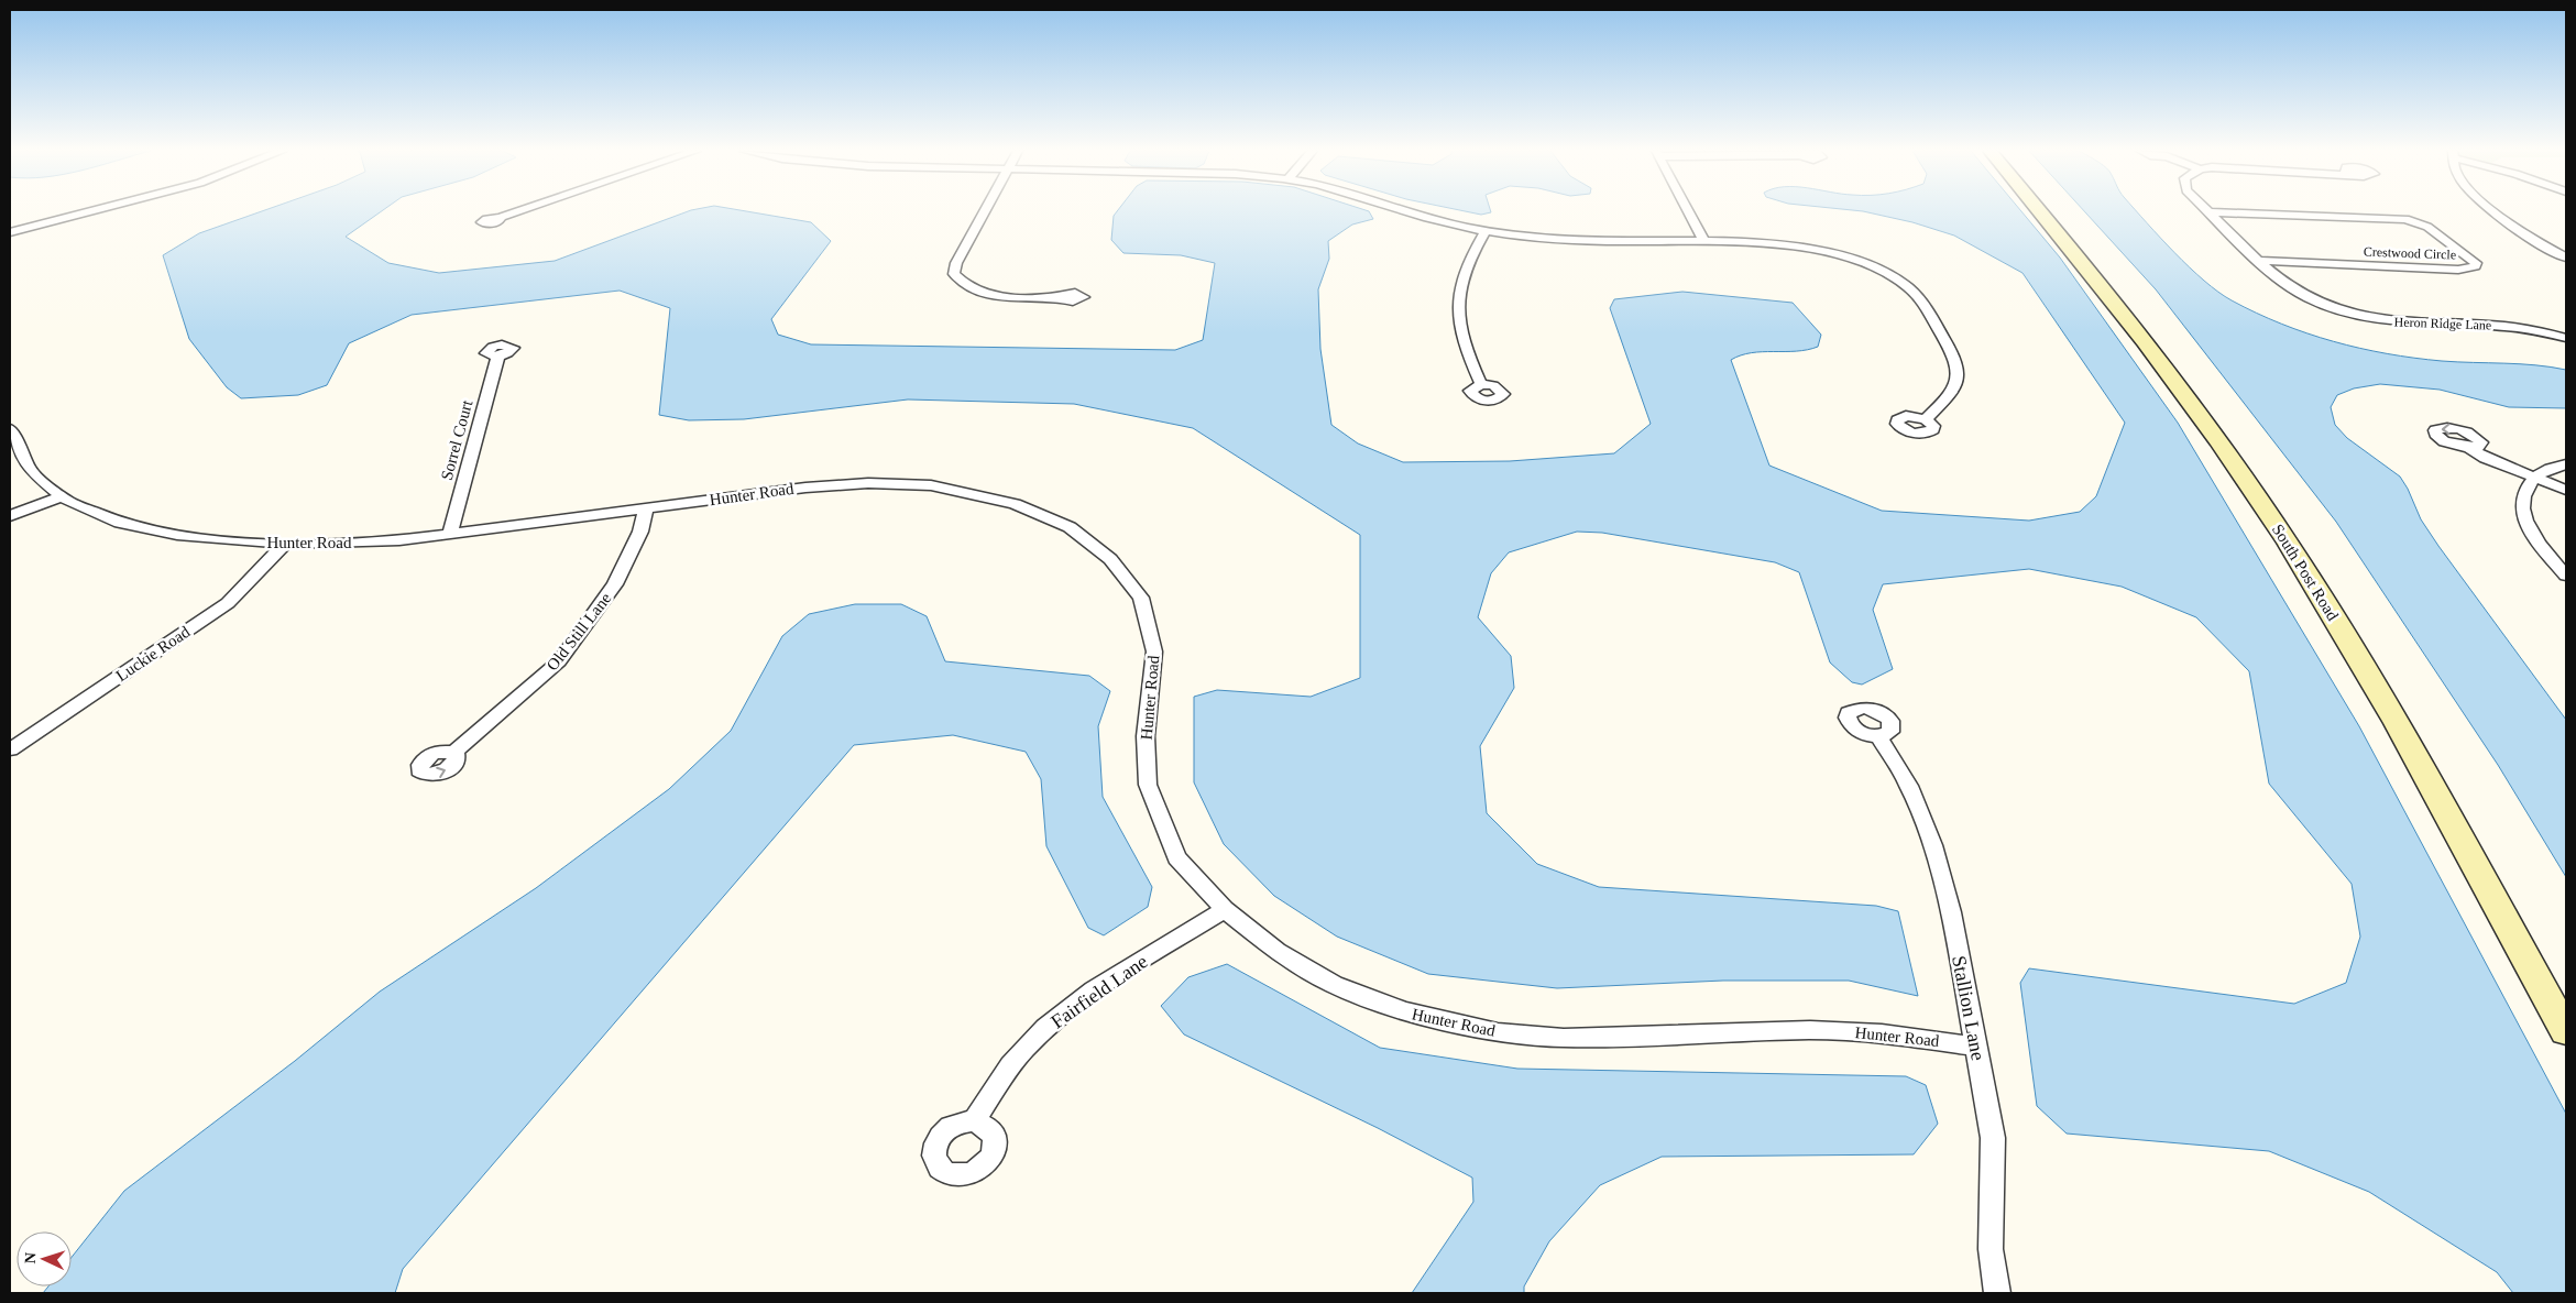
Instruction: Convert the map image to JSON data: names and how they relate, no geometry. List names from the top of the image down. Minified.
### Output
{"streets":{"street":["Crestwood Circle","Heron Ridge Lane","Sorrel Court","Hunter Road","South Post Road","Old Still Lane","Luckie Road","Fairfield Lane","Stallion Lane"]},"crossings":[["Crestwood Circle","Heron Ridge Lane"],["Sorrel Court","Hunter Road"],["Hunter Road","Old Still Lane"],["Hunter Road","Luckie Road"],["Hunter Road","Fairfield Lane"],["Hunter Road","Stallion Lane"]],"north":"left"}
